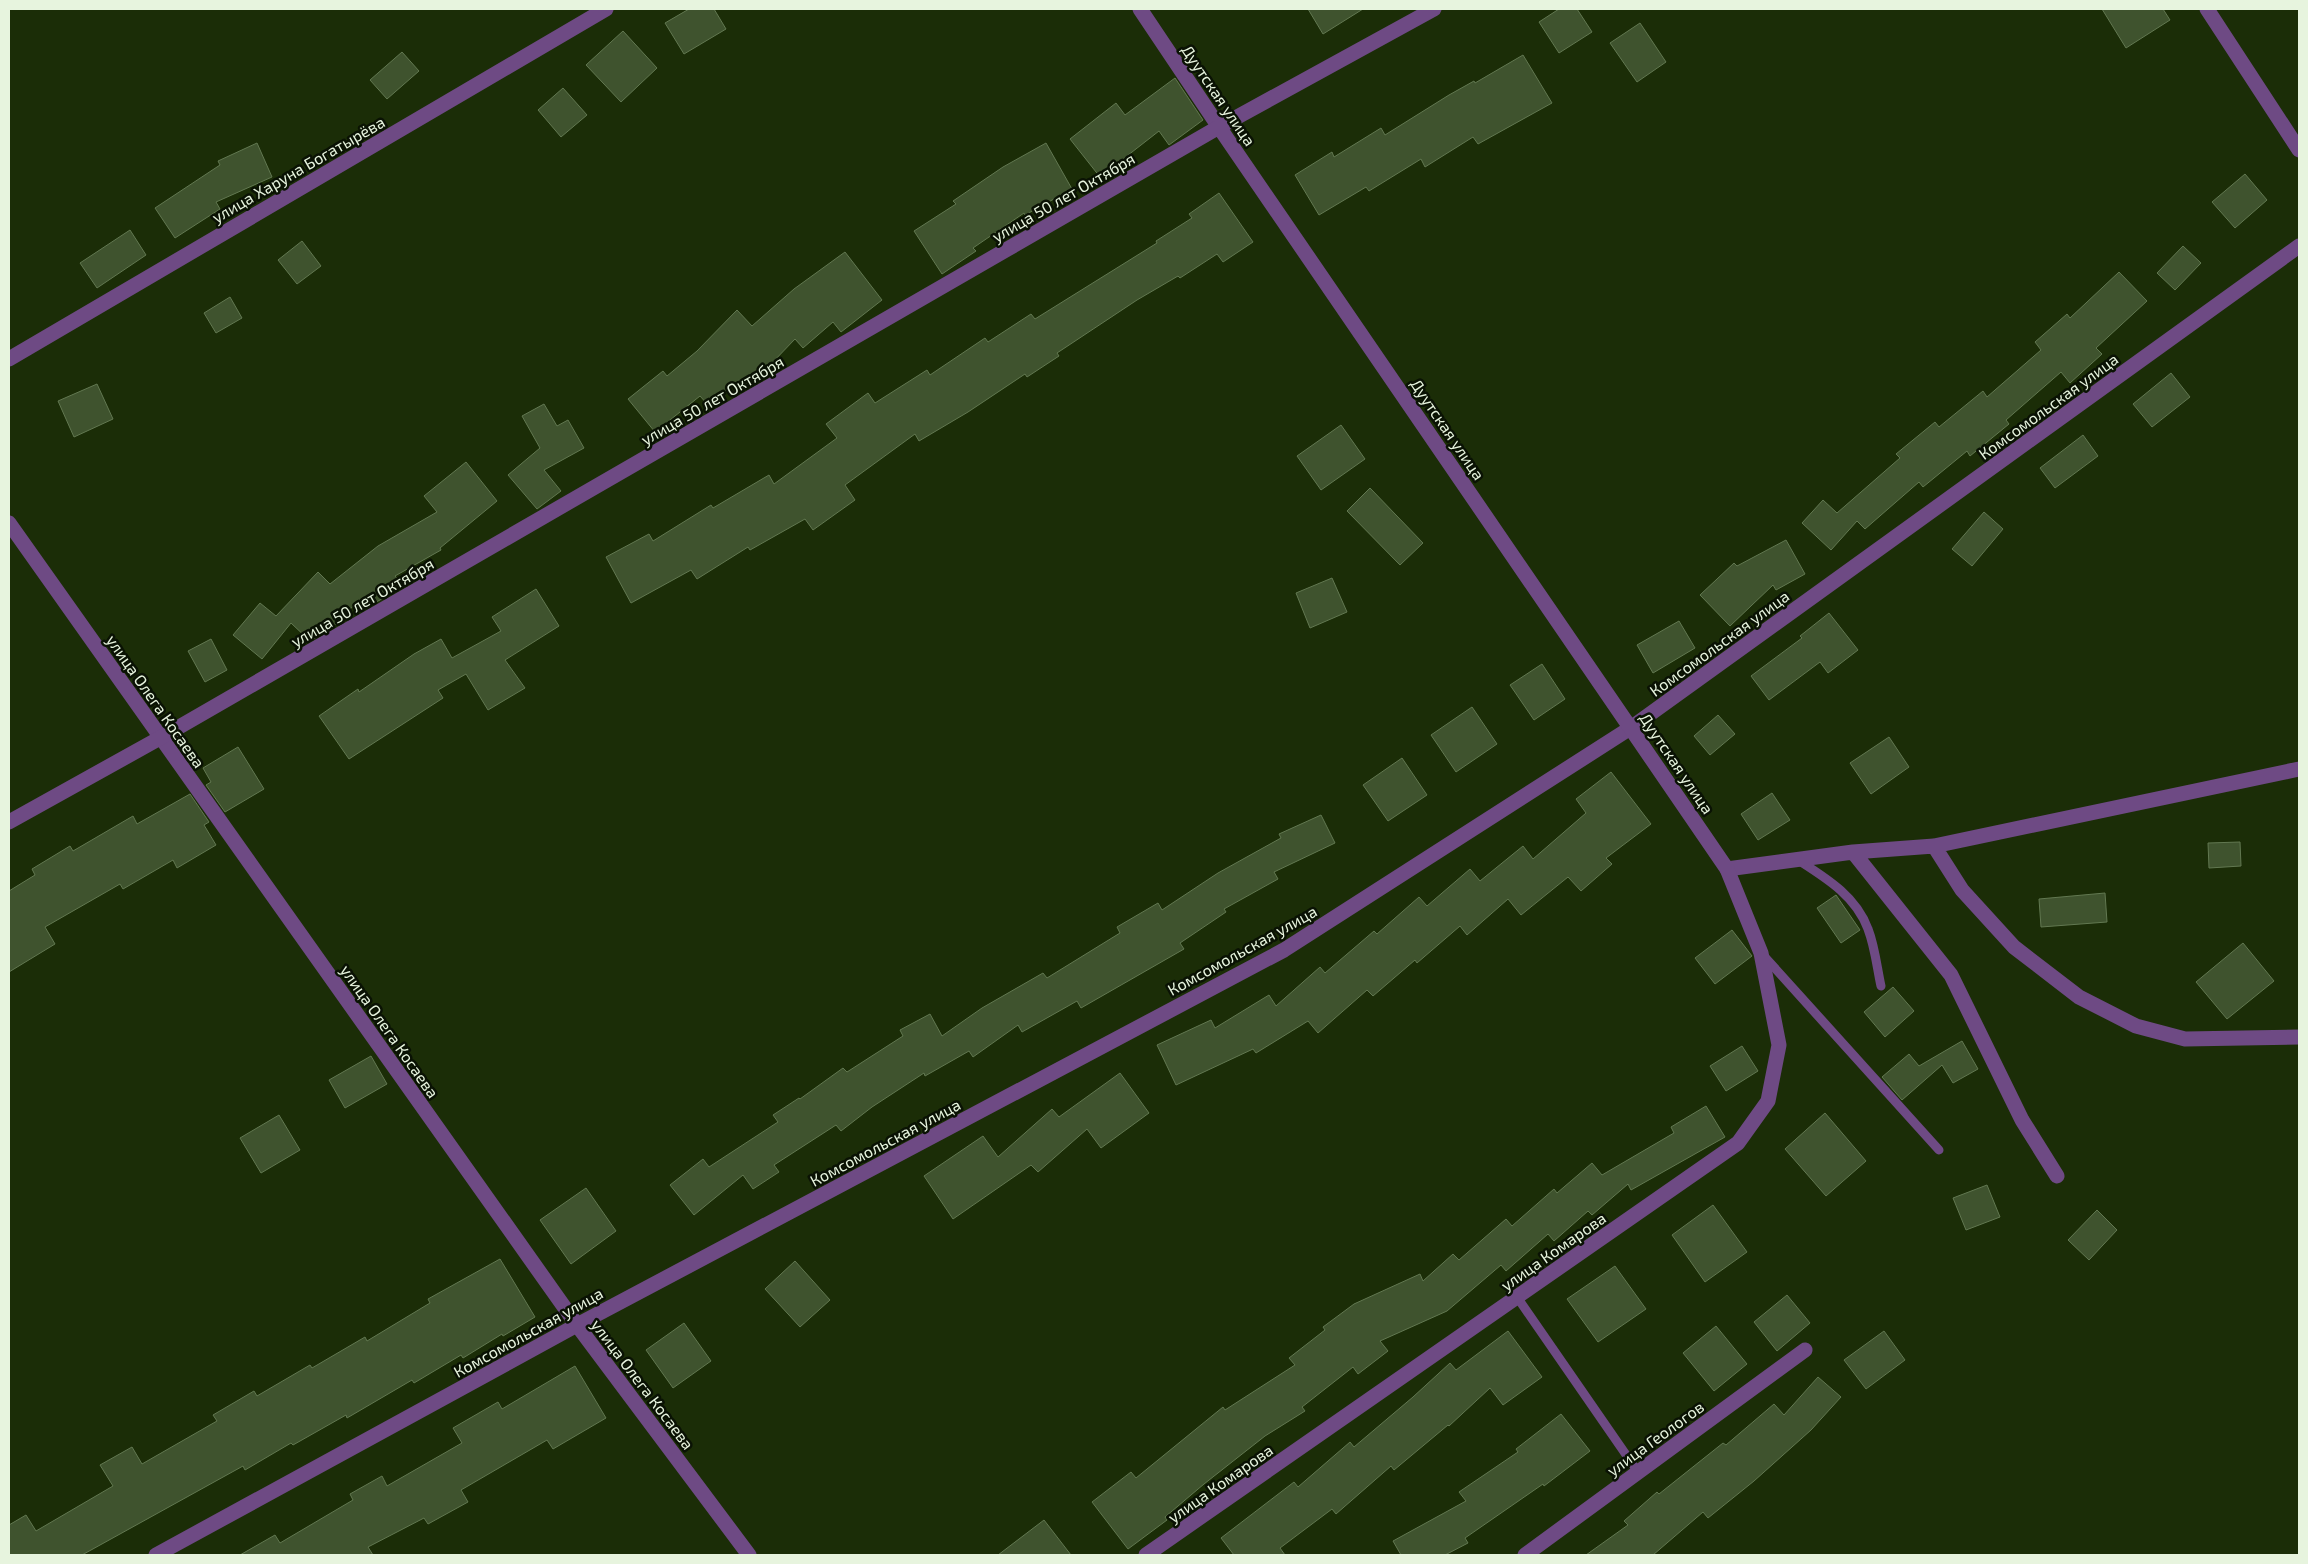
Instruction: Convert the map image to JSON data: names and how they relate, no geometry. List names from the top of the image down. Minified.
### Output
{"streets":{"street":["Дуутская улица","улица Харуна Богатырёва","улица 50 лет Октября","Комсомольская улица","улица Олега Косаева","улица Комарова","улица Геологов"]},"crossings":[["Дуутская улица","улица 50 лет Октября"],["Дуутская улица","Комсомольская улица"],["Дуутская улица","улица Комарова"],["улица 50 лет Октября","улица Олега Косаева"],["Комсомольская улица","улица Олега Косаева"]]}
